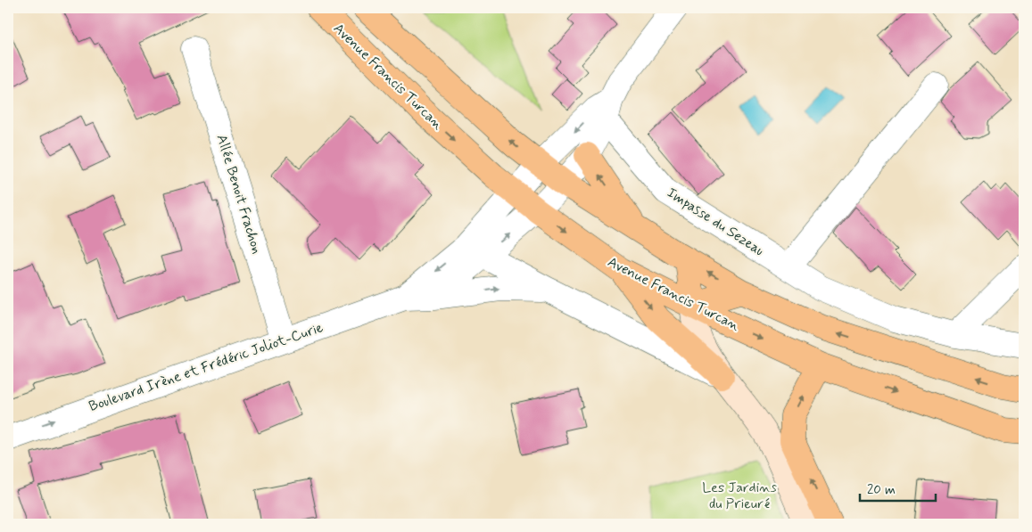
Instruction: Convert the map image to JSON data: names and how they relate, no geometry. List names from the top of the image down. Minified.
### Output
{"streets":{"main road":["Avenue Francis Turcan"],"street":["Allée Benoit Frachon","Impasse du Sezeau","Boulevard Irène et Frédéric Joliot-Curie"]},"crossings":[["Avenue Francis Turcan","Boulevard Irène et Frédéric Joliot-Curie"],["Allée Benoit Frachon","Boulevard Irène et Frédéric Joliot-Curie"],["Impasse du Sezeau","Boulevard Irène et Frédéric Joliot-Curie"]],"parks":["Les Jardins du Prieuré"],"scale_bar":"20 m"}
